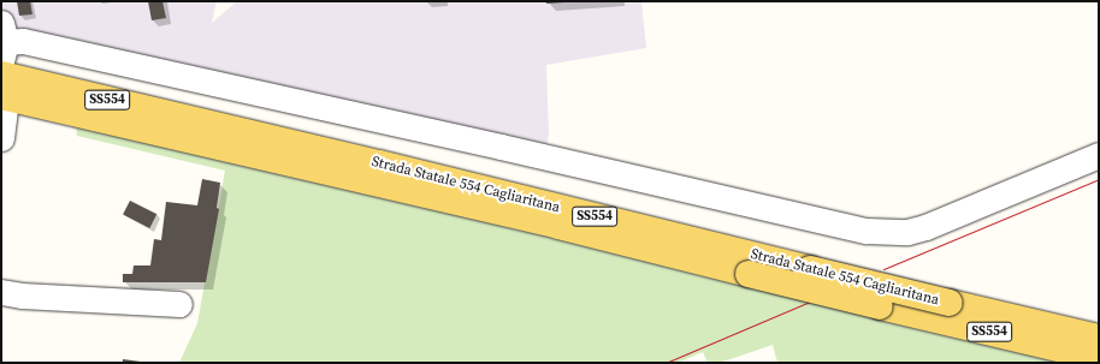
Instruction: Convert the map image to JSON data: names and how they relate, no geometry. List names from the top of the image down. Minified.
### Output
{"streets":{"main road":["SS554","Strada Statale 554 Cagliaritana"]}}
